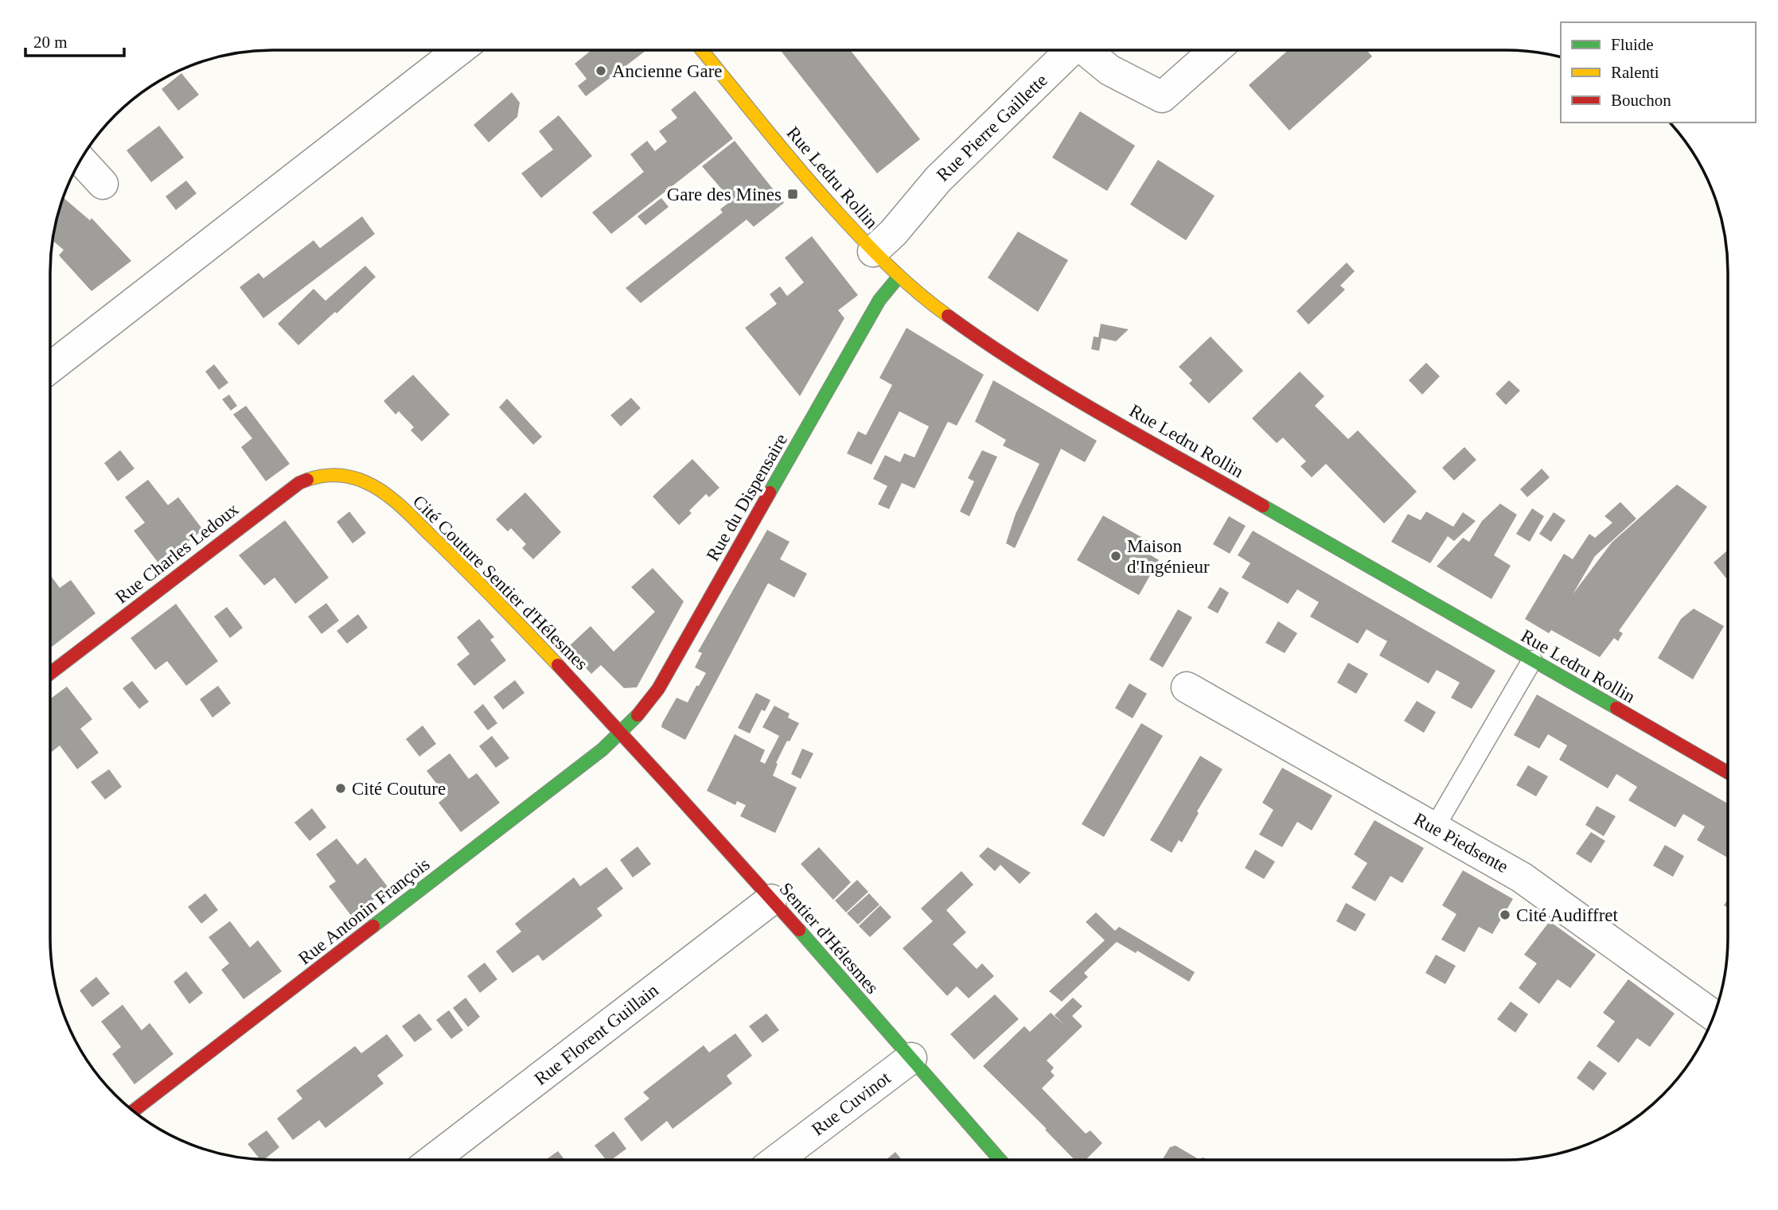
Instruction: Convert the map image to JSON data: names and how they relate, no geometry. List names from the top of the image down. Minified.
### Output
{"streets":{"street":["Rue Pierre Gaillette","Rue Ledru Rollin","Rue du Dispensaire","Rue Charles Ledoux","Cité Couture Sentier d'Hélesmes","Rue Piedsente","Rue Antonin François","Sentier d'Hélesmes","Rue Florent Guillain","Rue Cuvinot"]},"crossings":[["Rue Pierre Gaillette","Rue Ledru Rollin"],["Rue Ledru Rollin","Rue du Dispensaire"],["Rue du Dispensaire","Cité Couture Sentier d'Hélesmes"],["Rue du Dispensaire","Rue Antonin François"],["Rue du Dispensaire","Sentier d'Hélesmes"],["Rue Charles Ledoux","Cité Couture Sentier d'Hélesmes"],["Cité Couture Sentier d'Hélesmes","Rue Antonin François"],["Cité Couture Sentier d'Hélesmes","Sentier d'Hélesmes"],["Rue Antonin François","Sentier d'Hélesmes"],["Sentier d'Hélesmes","Rue Florent Guillain"],["Sentier d'Hélesmes","Rue Cuvinot"]],"places":{"other":["Ancienne Gare","Maison d'Ingénieur","Cité Couture","Cité Audiffret"],"transit":["Gare des Mines"]},"legend":["Fluide","Ralenti","Bouchon"],"scale_bar":"20 m"}
